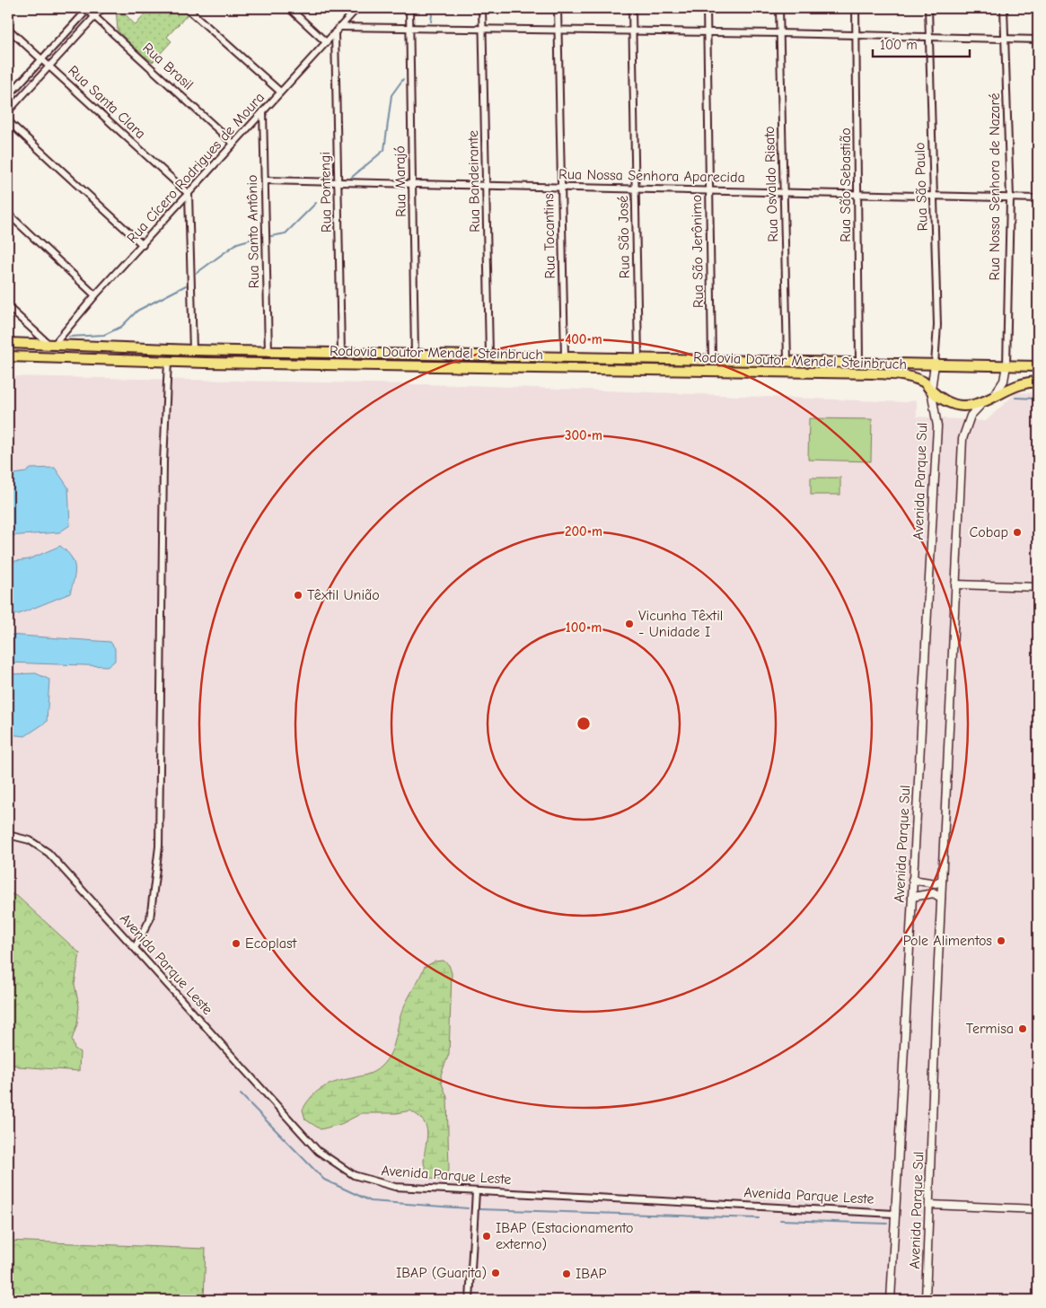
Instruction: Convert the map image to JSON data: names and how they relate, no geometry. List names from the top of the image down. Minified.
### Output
{"streets":{"highway":["Rodovia Doutor Mendel Steinbruch"],"street":["Rua Brasil","Rua Santa Clara","Rua Cícero Rodrigues de Moura","Rua Nossa Senhora Aparecida","Rua Marajó","Rua Bandeirante","Rua Osvaldo Risato","Rua São Sebastião","Rua São Paulo","Rua Nossa Senhora de Nazaré","Rua Pontengi","Rua Santo Antônio","Rua Tocantins","Rua São José","Rua São Jerônimo","Avenida Parque Sul","Avenida Parque Leste"]},"crossings":[["Rua Brasil","Rua Cícero Rodrigues de Moura"],["Rua Santa Clara","Rua Cícero Rodrigues de Moura"],["Rua Cícero Rodrigues de Moura","Rua Pontengi"],["Rua Cícero Rodrigues de Moura","Rua Santo Antônio"],["Rua Cícero Rodrigues de Moura","Rodovia Doutor Mendel Steinbruch"],["Rua Nossa Senhora Aparecida","Rua Marajó"],["Rua Nossa Senhora Aparecida","Rua Bandeirante"],["Rua Nossa Senhora Aparecida","Rua Osvaldo Risato"],["Rua Nossa Senhora Aparecida","Rua São Sebastião"],["Rua Nossa Senhora Aparecida","Rua São Paulo"],["Rua Nossa Senhora Aparecida","Rua Nossa Senhora de Nazaré"],["Rua Nossa Senhora Aparecida","Rua Pontengi"],["Rua Nossa Senhora Aparecida","Rua Santo Antônio"],["Rua Nossa Senhora Aparecida","Rua Tocantins"],["Rua Nossa Senhora Aparecida","Rua São José"],["Rua Nossa Senhora Aparecida","Rua São Jerônimo"],["Rua Marajó","Rodovia Doutor Mendel Steinbruch"],["Rua Bandeirante","Rodovia Doutor Mendel Steinbruch"],["Rua Osvaldo Risato","Rodovia Doutor Mendel Steinbruch"],["Rua São Sebastião","Rodovia Doutor Mendel Steinbruch"],["Rua São Paulo","Rodovia Doutor Mendel Steinbruch"],["Rua São Paulo","Avenida Parque Sul"],["Rua Nossa Senhora de Nazaré","Rodovia Doutor Mendel Steinbruch"],["Rua Nossa Senhora de Nazaré","Avenida Parque Sul"],["Rua Pontengi","Rodovia Doutor Mendel Steinbruch"],["Rua Santo Antônio","Rodovia Doutor Mendel Steinbruch"],["Rua Tocantins","Rodovia Doutor Mendel Steinbruch"],["Rua São José","Rodovia Doutor Mendel Steinbruch"],["Rua São Jerônimo","Rodovia Doutor Mendel Steinbruch"],["Rodovia Doutor Mendel Steinbruch","Avenida Parque Sul"],["Avenida Parque Sul","Avenida Parque Leste"]],"places":["Cobap","Têxtil União","Vicunha Têxtil - Unidade I","Pole Alimentos","Ecoplast","Termisa","IBAP (Estacionamento externo)","IBAP (Guarita)","IBAP"],"scale_bar":"100 m","rings":["400 m","300 m","200 m","100 m"]}
